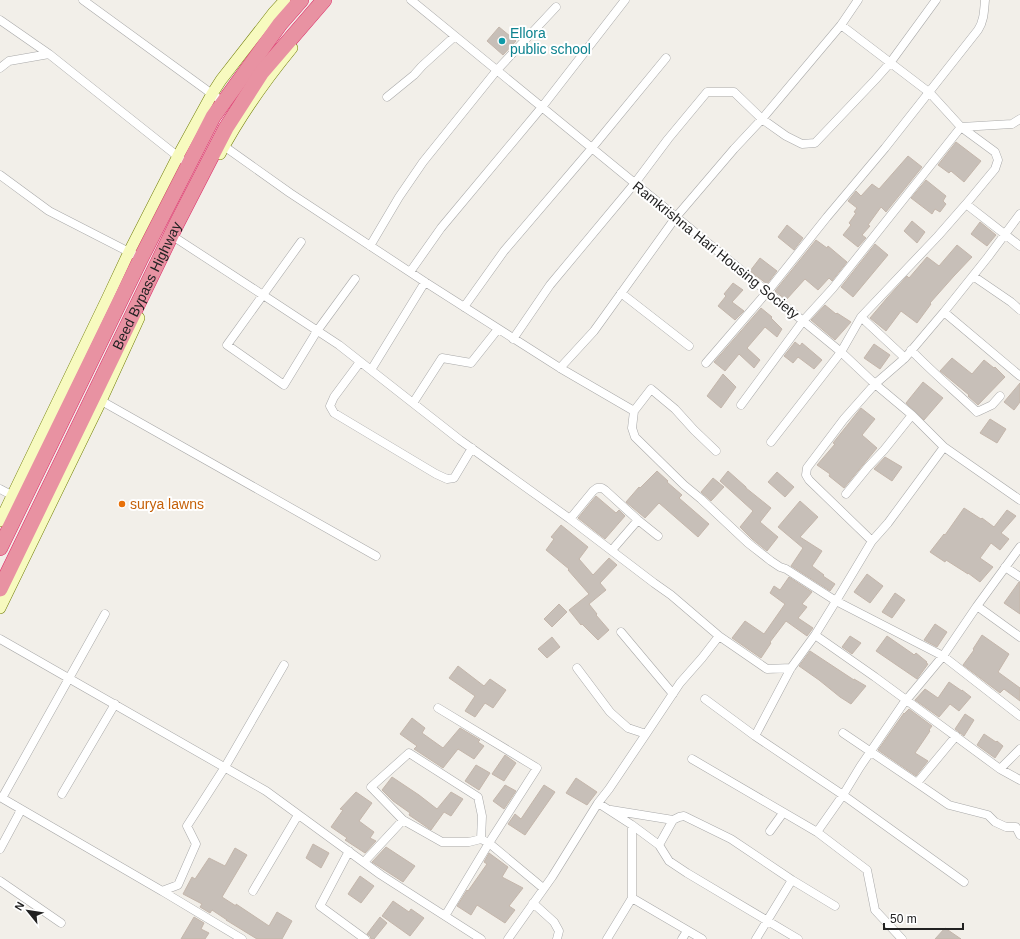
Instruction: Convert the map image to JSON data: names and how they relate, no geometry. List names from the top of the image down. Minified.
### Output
{"streets":{"highway":["Beed Bypass Highway"],"street":["Ramkrishna Hari Housing Society"]},"places":["Ellora public school","surya lawns"],"scale_bar":"50 m","north":"top left"}
